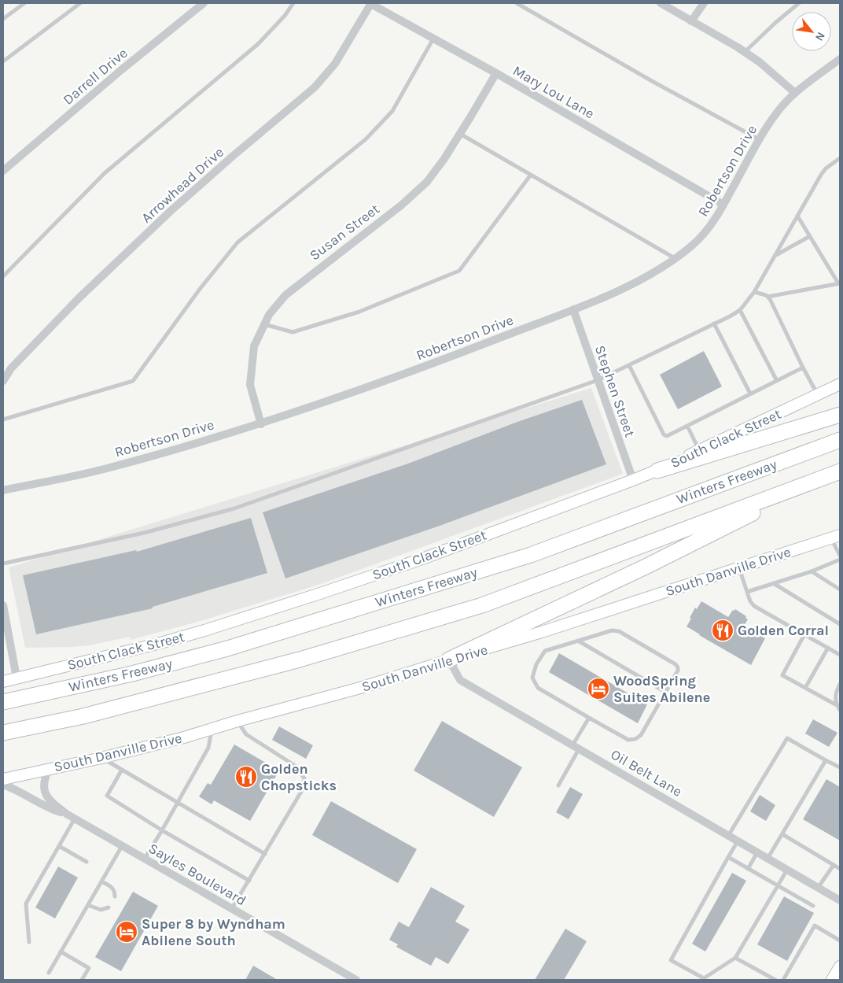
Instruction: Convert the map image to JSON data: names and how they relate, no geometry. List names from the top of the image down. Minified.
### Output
{"streets":{"highway":["Winters Freeway"],"main road":["South Clack Street","South Danville Drive"],"street":["Darrell Drive","Mary Lou Lane","Robertson Drive","Arrowhead Drive","Susan Street","Stephen Street","Oil Belt Lane","Sayles Boulevard"]},"crossings":[["Mary Lou Lane","Robertson Drive"],["Mary Lou Lane","Arrowhead Drive"],["Mary Lou Lane","Susan Street"],["Robertson Drive","Susan Street"],["Robertson Drive","Stephen Street"],["Stephen Street","South Clack Street"],["South Danville Drive","Oil Belt Lane"],["South Danville Drive","Sayles Boulevard"]],"places":{"restaurant":["Golden Corral","Golden Chopsticks"],"hotel":["WoodSpring Suites Abilene","Super 8 by Wyndham Abilene South"]},"north":"bottom right"}
